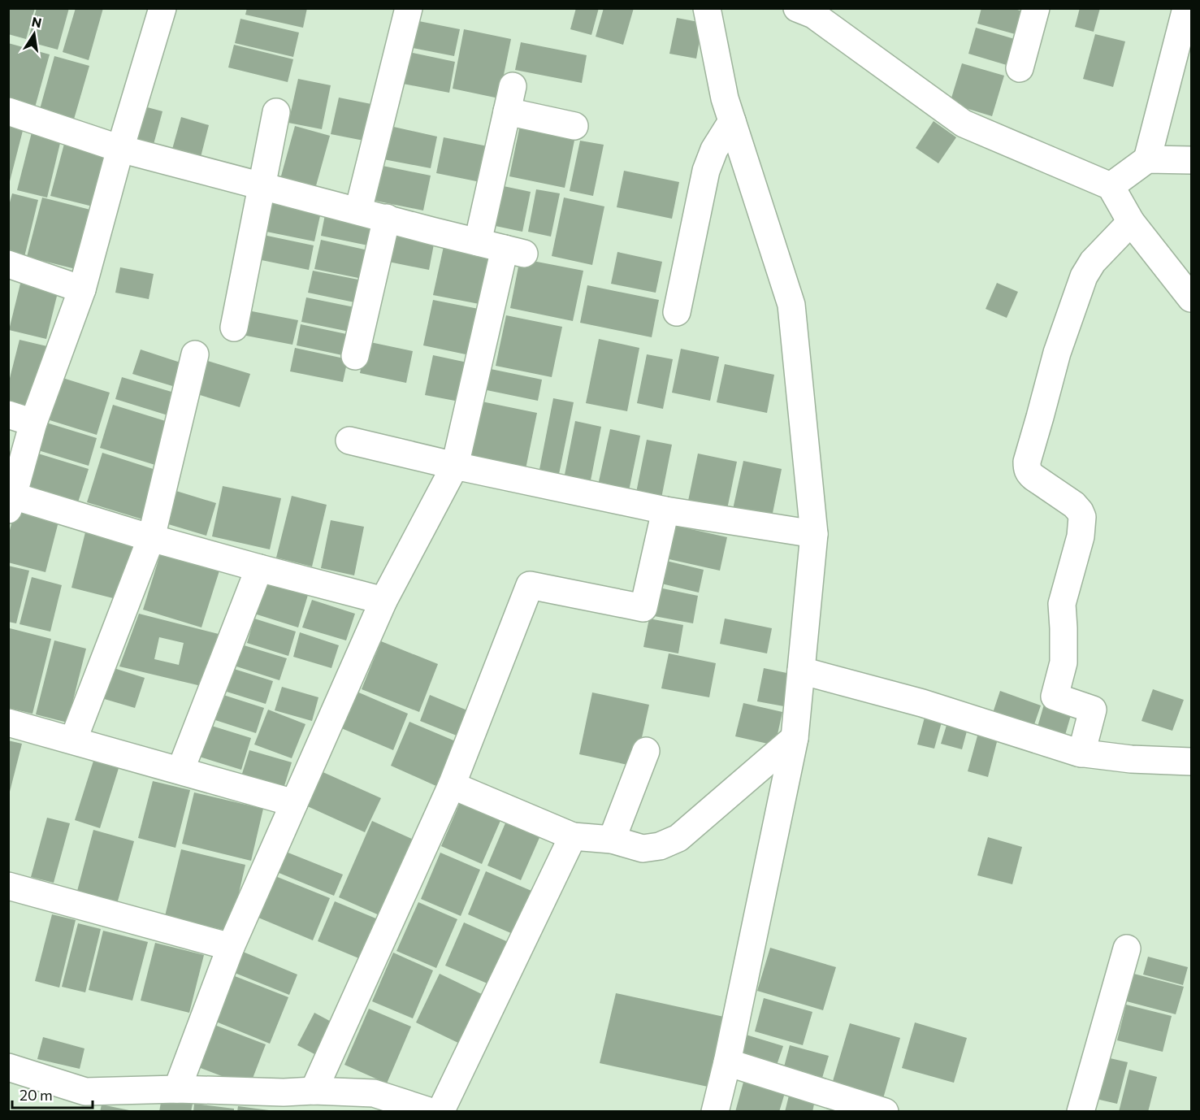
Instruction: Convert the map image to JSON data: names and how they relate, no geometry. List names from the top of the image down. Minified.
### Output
{"scale_bar":"20 m","north":"top"}
